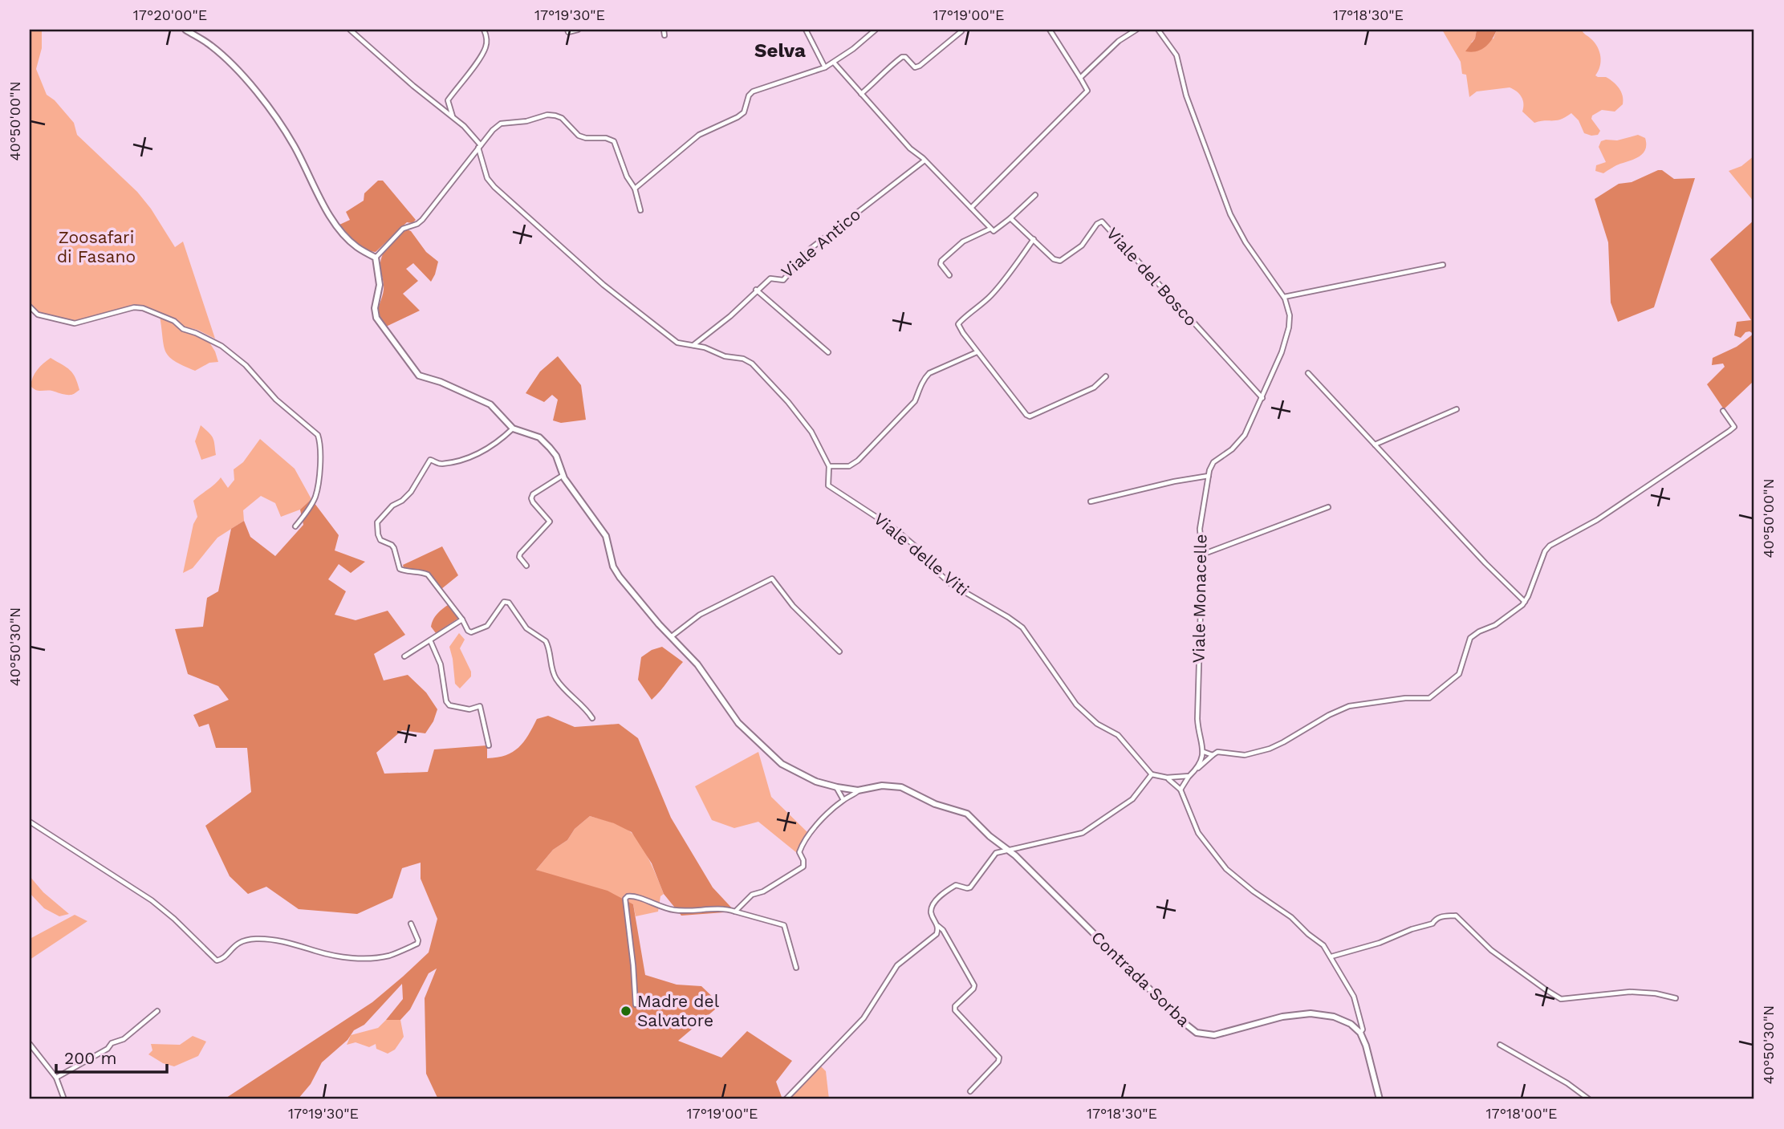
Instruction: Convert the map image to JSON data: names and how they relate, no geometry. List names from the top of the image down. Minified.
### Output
{"streets":{"street":["Viale Antico","Viale del Bosco","Viale delle Viti","Viale Monacelle","Contrada Sorba"]},"crossings":[["Viale Antico","Viale delle Viti"],["Viale del Bosco","Viale Monacelle"]],"districts":["Selva"],"parks":["Zoosafari di Fasano"],"places":["Madre del Salvatore"],"scale_bar":"200 m","coordinates":["17°20'00\"E","17°19'30\"E","17°19'00\"E","17°18'30\"E","40°50'00\"N","40°50'30\"N","17°18'00\"E"]}
